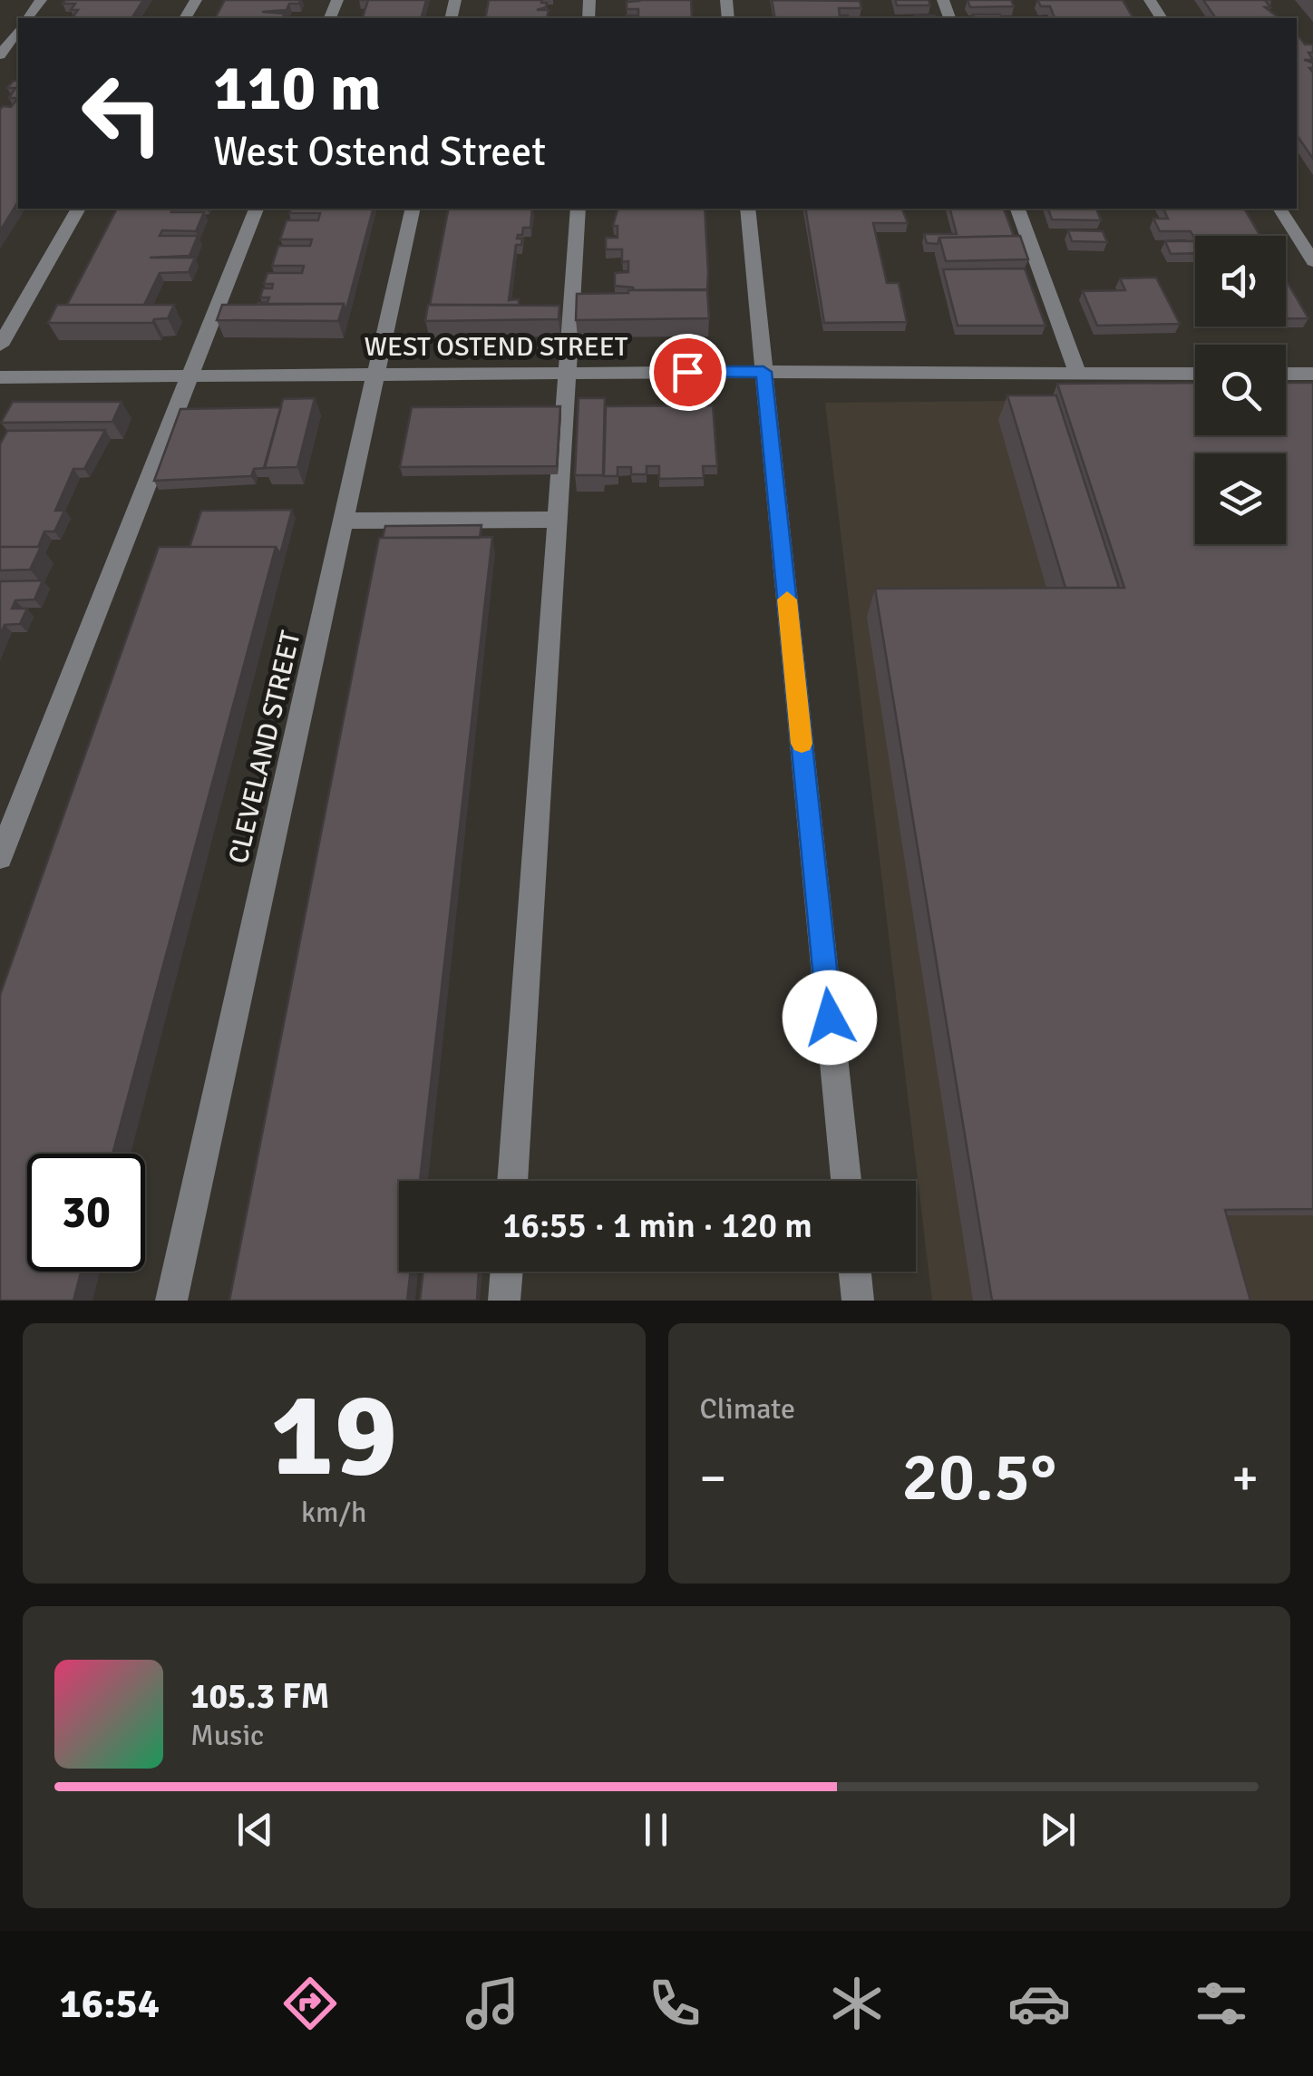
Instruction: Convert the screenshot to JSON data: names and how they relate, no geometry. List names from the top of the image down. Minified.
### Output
{"streets":{"street":["WEST OSTEND STREET","CLEVELAND STREET"]},"crossings":[["WEST OSTEND STREET","CLEVELAND STREET"]],"page":{"turn":["110 m","West Ostend Street"],"limit":"30","trip":"16:55 · 1 min · 120 m","tile":[["19","km/h"],"Climate"],"heat":["−","20.5°","+"],"song":["105.3 FM","Music"],"tabs":"16:54"}}
